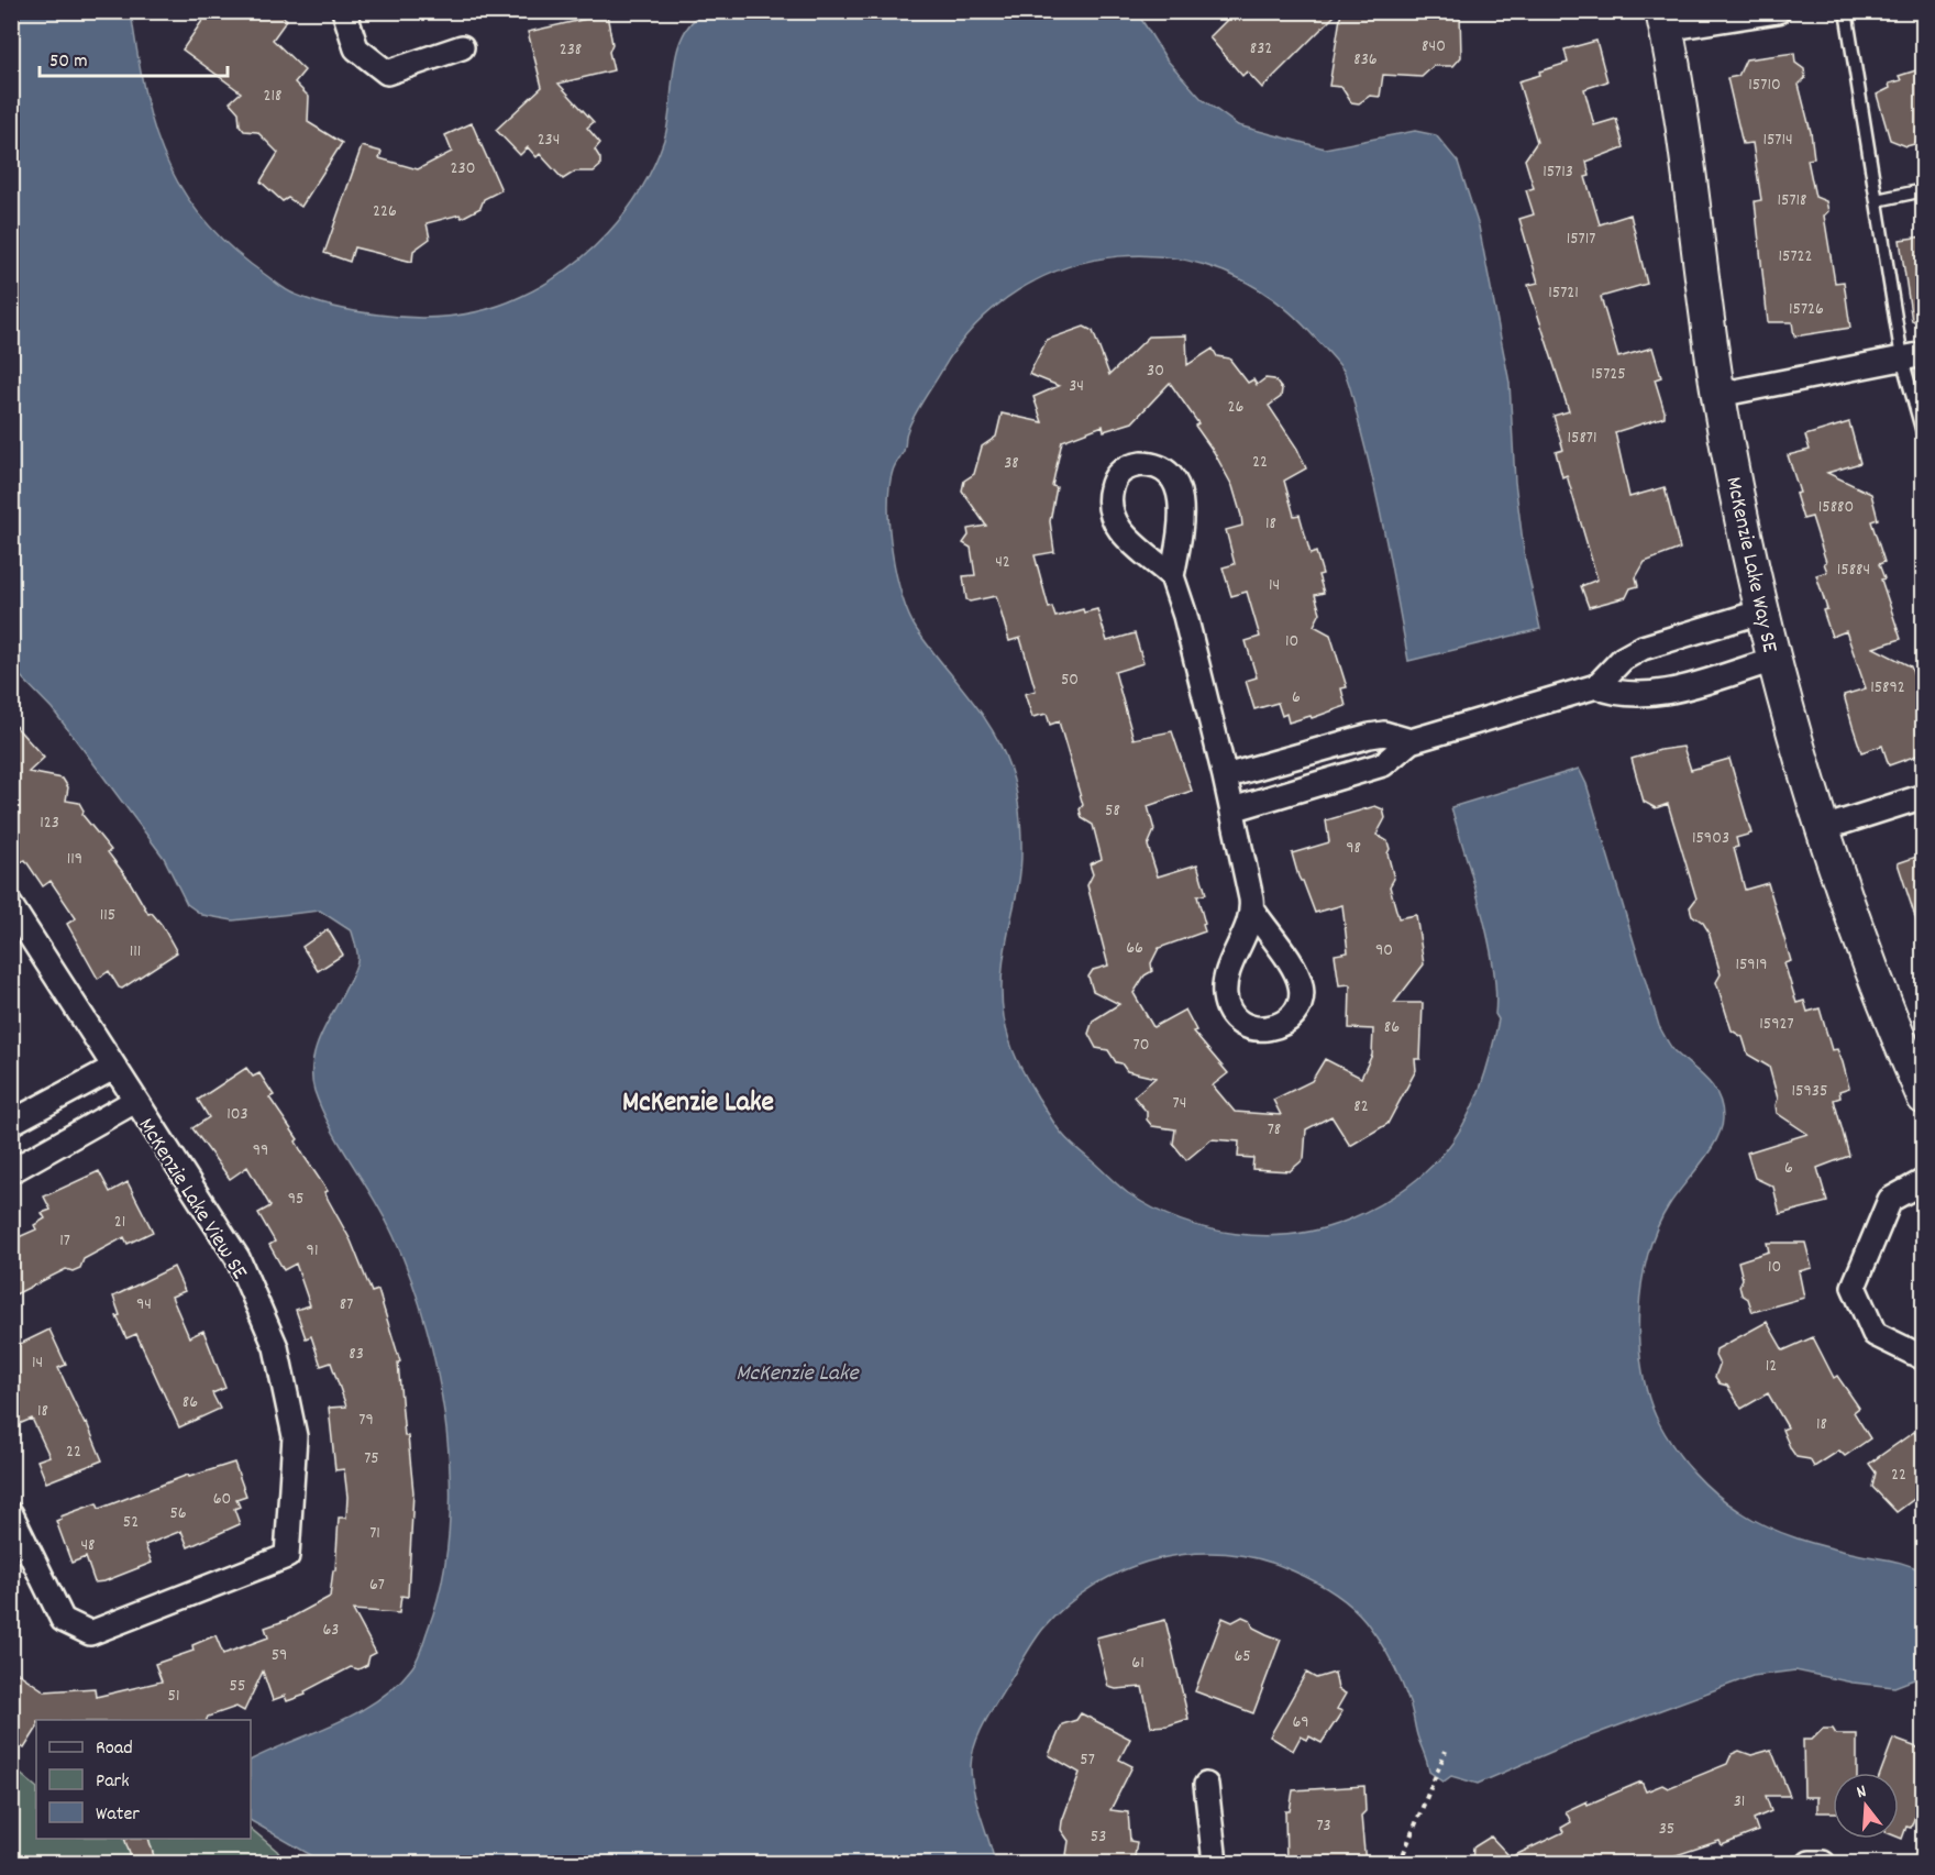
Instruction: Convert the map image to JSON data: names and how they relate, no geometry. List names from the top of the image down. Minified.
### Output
{"streets":{"street":["McKenzie Lake Way SE","McKenzie Lake View SE"]},"districts":["McKenzie Lake"],"water":["McKenzie Lake"],"house_numbers":["840","832","238","836","15710","218","234","15714","230","15713","15718","226","15717","15722","15721","15726","30","15725","34","26","15871","22","38","15880","18","42","15884","14","10","50","15892","6","58","123","15903","98","119","115","66","90","111","15919","15927","86","70","15935","74","82","103","78","99","6","95","21","17","91","10","94","87","83","14","12","86","18","79","18","22","75","22","60","56","52","71","48","67","63","59","65","61","55","51","69","57","31","73","35","53"],"legend":["Road","Park","Water"],"scale_bar":"50 m","north":"top"}
